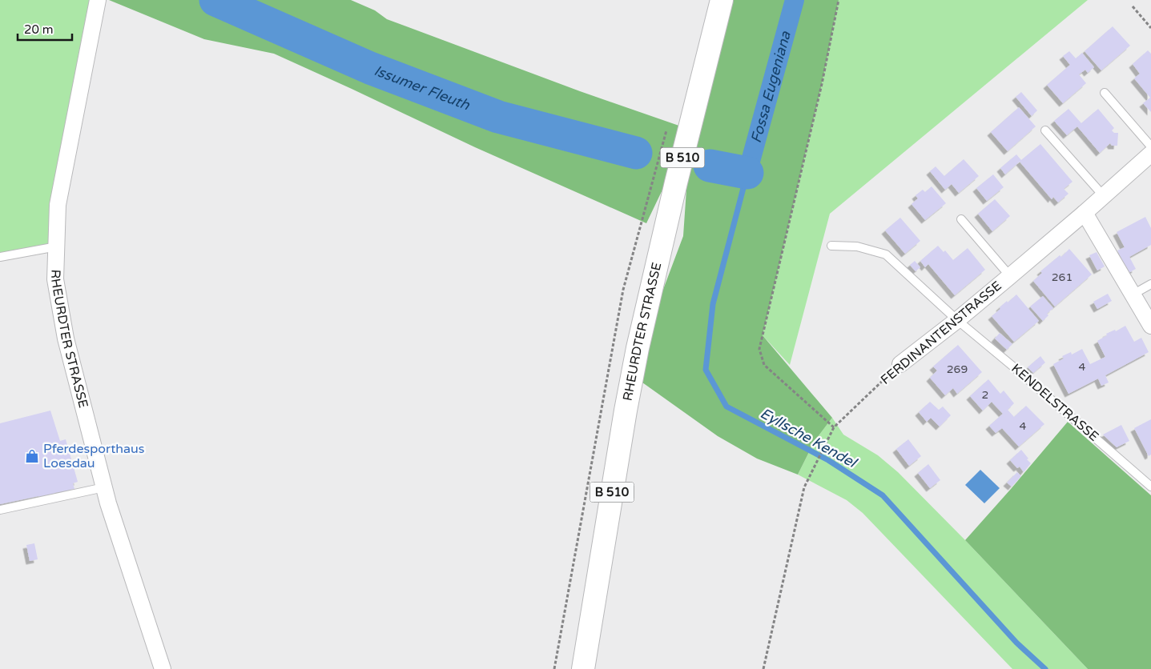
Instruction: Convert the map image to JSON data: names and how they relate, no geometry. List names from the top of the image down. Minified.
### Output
{"streets":{"main road":["B 510","RHEURDTER STRASSE"],"street":["FERDINANTENSTRASSE"],"lane":["KENDELSTRASSE"]},"crossings":[["FERDINANTENSTRASSE","KENDELSTRASSE"]],"water":["Fossa Eugeniana","Issumer Fleuth","Eyllsche Kendel"],"places":{"shop":["Pferdesporthaus Loesdau"]},"house_numbers":["261","4","269","2","4"],"scale_bar":"20 m"}
